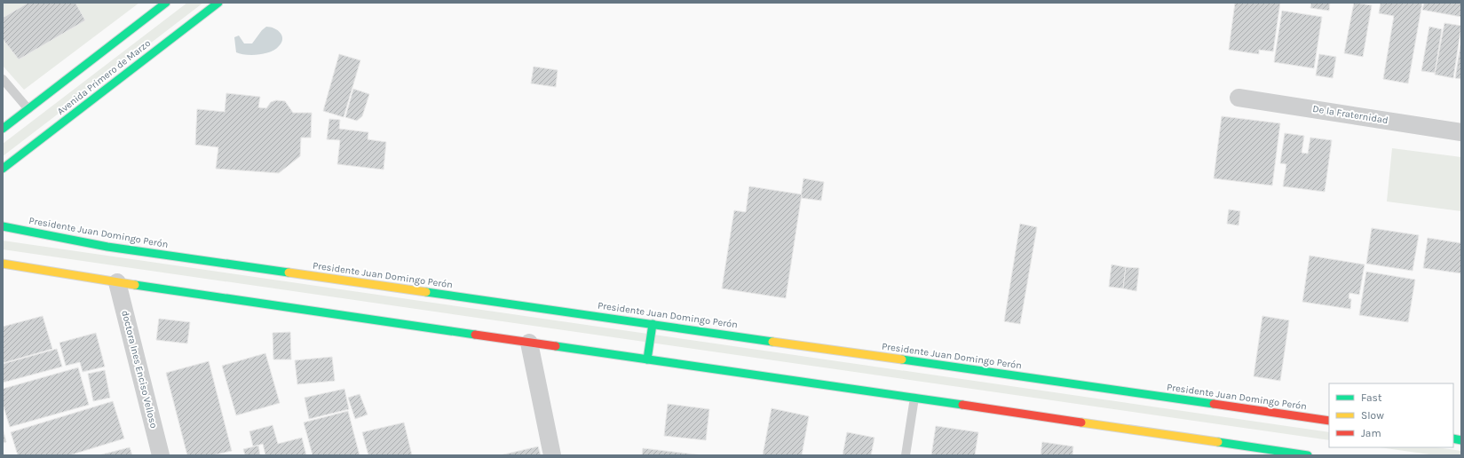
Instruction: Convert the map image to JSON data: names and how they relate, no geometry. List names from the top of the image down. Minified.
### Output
{"streets":{"main road":["Avenida Primero de Marzo","Presidente Juan Domingo Perón"],"street":["De la Fraternidad","doctora Ines Enciso Velloso"]},"legend":["Fast","Slow","Jam"]}
